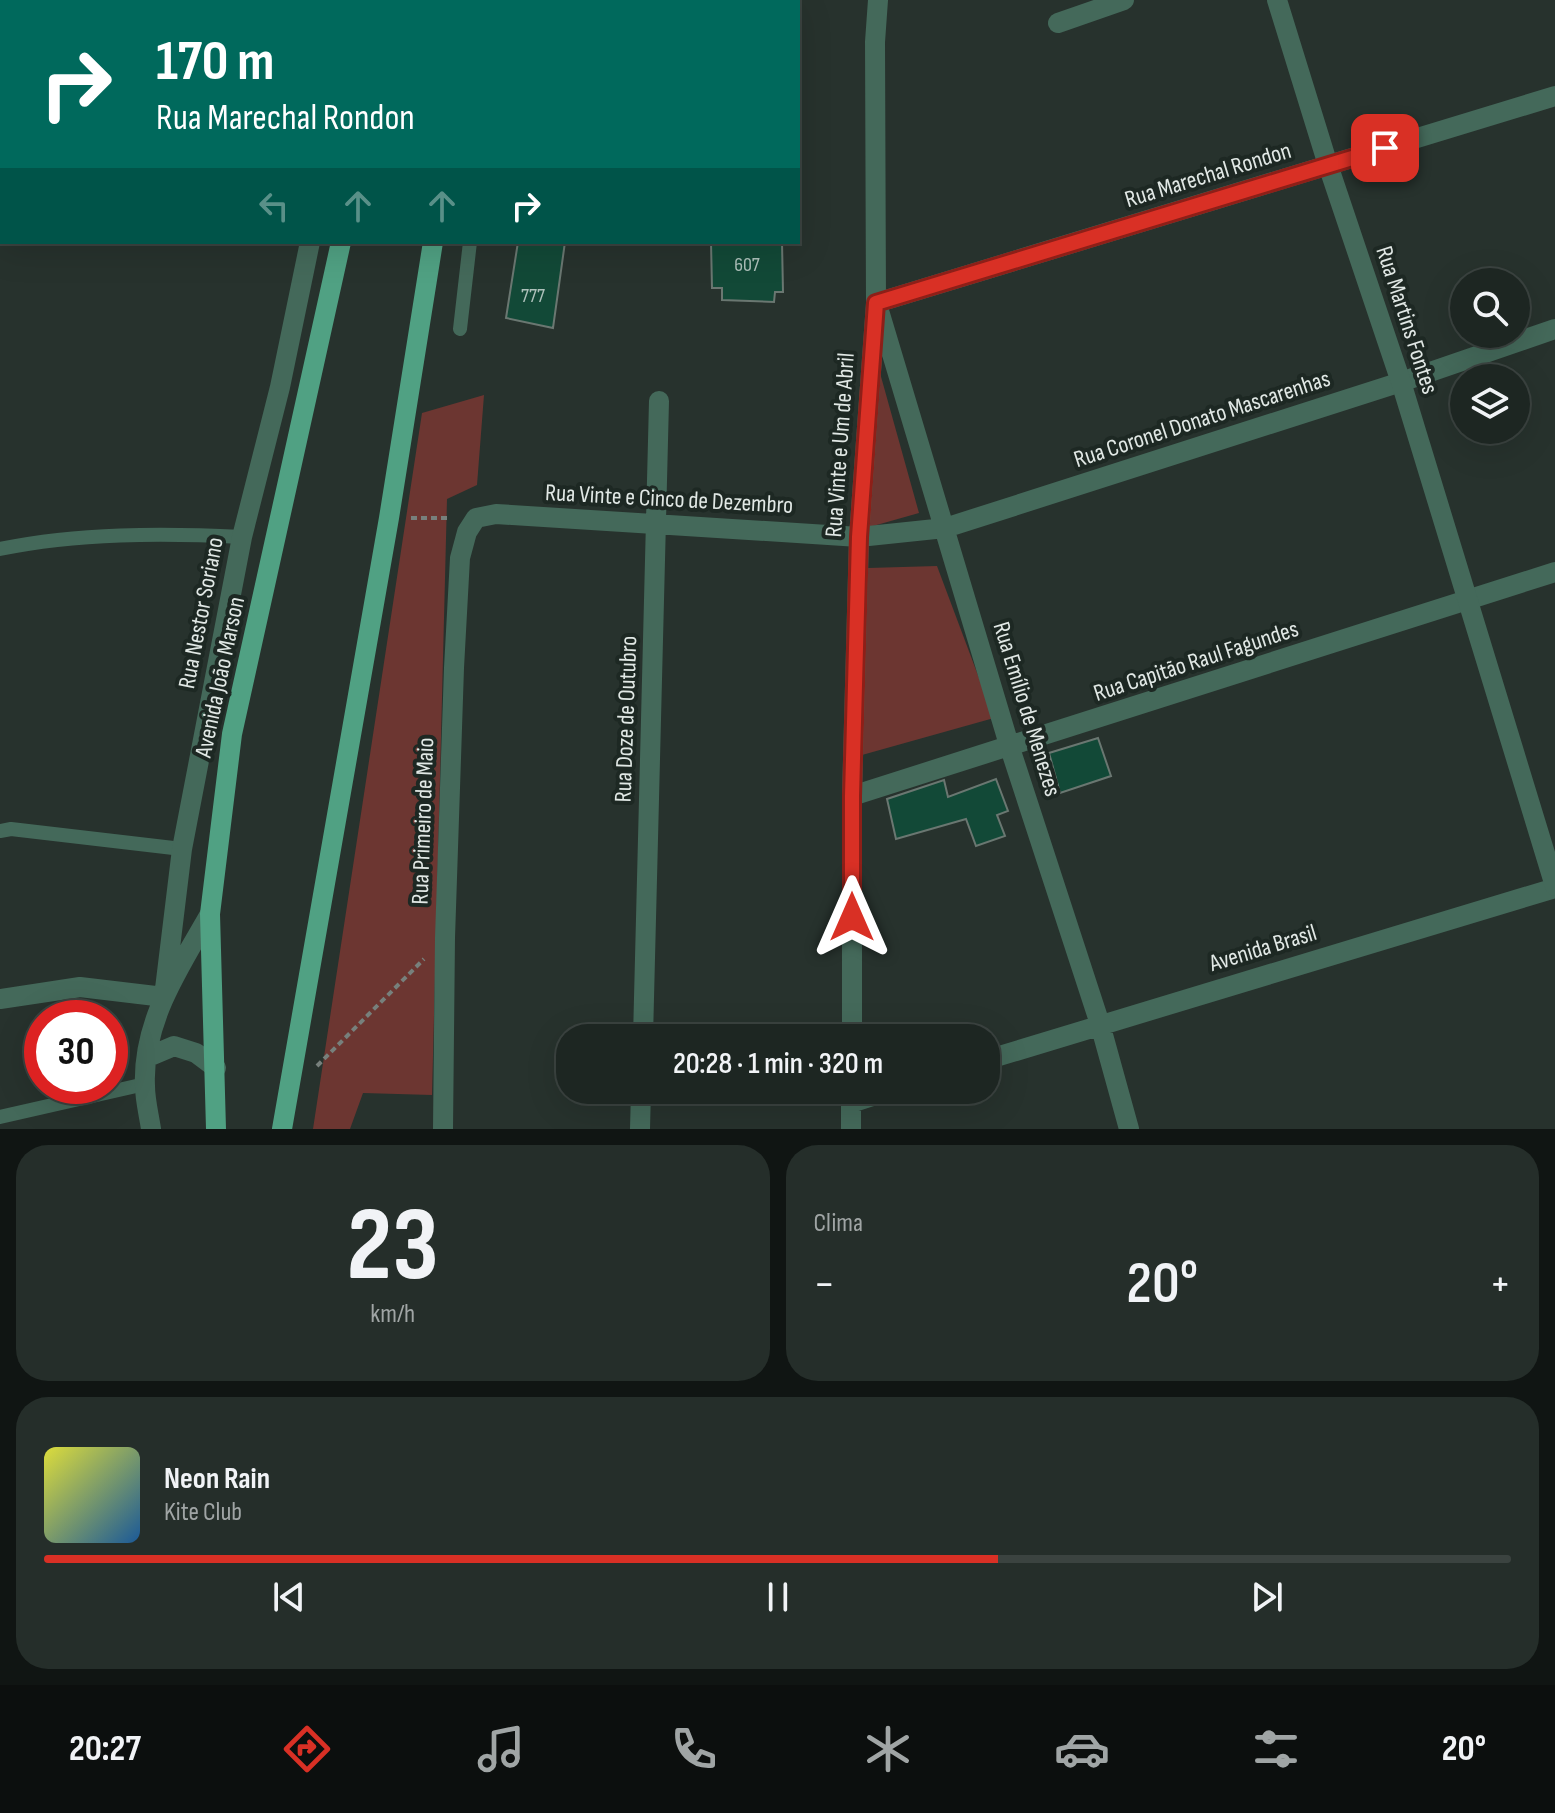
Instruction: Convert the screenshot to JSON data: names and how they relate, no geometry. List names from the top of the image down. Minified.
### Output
{"streets":{"main road":["Avenida João Marson"],"street":["Rua Marechal Rondon","Rua Martins Fontes","Rua Coronel Donato Mascarenhas","Rua Vinte e Um de Abril","Rua Vinte e Cinco de Dezembro","Rua Nestor Soriano","Rua Capitão Raul Fagundes","Rua Emílio de Menezes","Rua Doze de Outubro","Rua Primeiro de Maio","Avenida Brasil"]},"crossings":[["Rua Marechal Rondon","Rua Martins Fontes"],["Rua Marechal Rondon","Rua Vinte e Um de Abril"],["Rua Marechal Rondon","Rua Emílio de Menezes"],["Rua Martins Fontes","Rua Coronel Donato Mascarenhas"],["Rua Martins Fontes","Rua Capitão Raul Fagundes"],["Rua Martins Fontes","Avenida Brasil"],["Rua Coronel Donato Mascarenhas","Rua Vinte e Um de Abril"],["Rua Coronel Donato Mascarenhas","Rua Vinte e Cinco de Dezembro"],["Rua Coronel Donato Mascarenhas","Rua Emílio de Menezes"],["Rua Vinte e Um de Abril","Rua Vinte e Cinco de Dezembro"],["Rua Vinte e Um de Abril","Rua Capitão Raul Fagundes"],["Rua Vinte e Um de Abril","Rua Emílio de Menezes"],["Rua Vinte e Cinco de Dezembro","Rua Doze de Outubro"],["Rua Vinte e Cinco de Dezembro","Rua Primeiro de Maio"],["Rua Capitão Raul Fagundes","Rua Emílio de Menezes"],["Rua Emílio de Menezes","Avenida Brasil"]],"house_numbers":["607","777"],"page":{"turn":["170 m","Rua Marechal Rondon"],"limit":"30","trip":"20:28 · 1 min · 320 m","tile":[["23","km/h"],"Clima"],"heat":["−","20°","+"],"song":["Neon Rain","Kite Club"],"tabs":["20:27","20°"]}}
